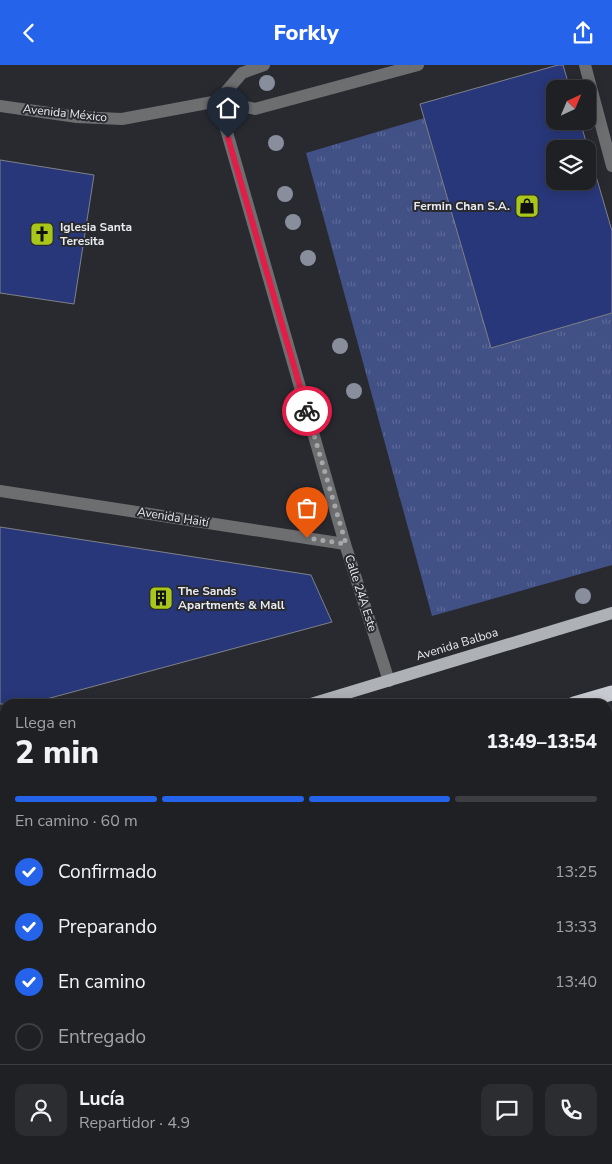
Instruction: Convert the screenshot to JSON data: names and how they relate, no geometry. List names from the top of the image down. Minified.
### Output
{"streets":{"main road":["Avenida Balboa"],"street":["Avenida México","Avenida Haití","Calle 24A Este"]},"crossings":[["Avenida México","Calle 24A Este"],["Avenida Haití","Calle 24A Este"],["Calle 24A Este","Avenida Balboa"]],"places":{"shop":["Fermin Chan S.A."],"church":["Iglesia Santa Teresita"],"building":["The Sands Apartments & Mall"]},"north":"top right","page":{"header":"Forkly","heading":["2 min","Llega en","13:49–13:54"],"panel":["Lucía","Repartidor · 4.9"],"bar":"En camino · 60 m","list":[["Confirmado","13:25"],["Preparando","13:33"],["En camino","13:40"],"Entregado"]}}
